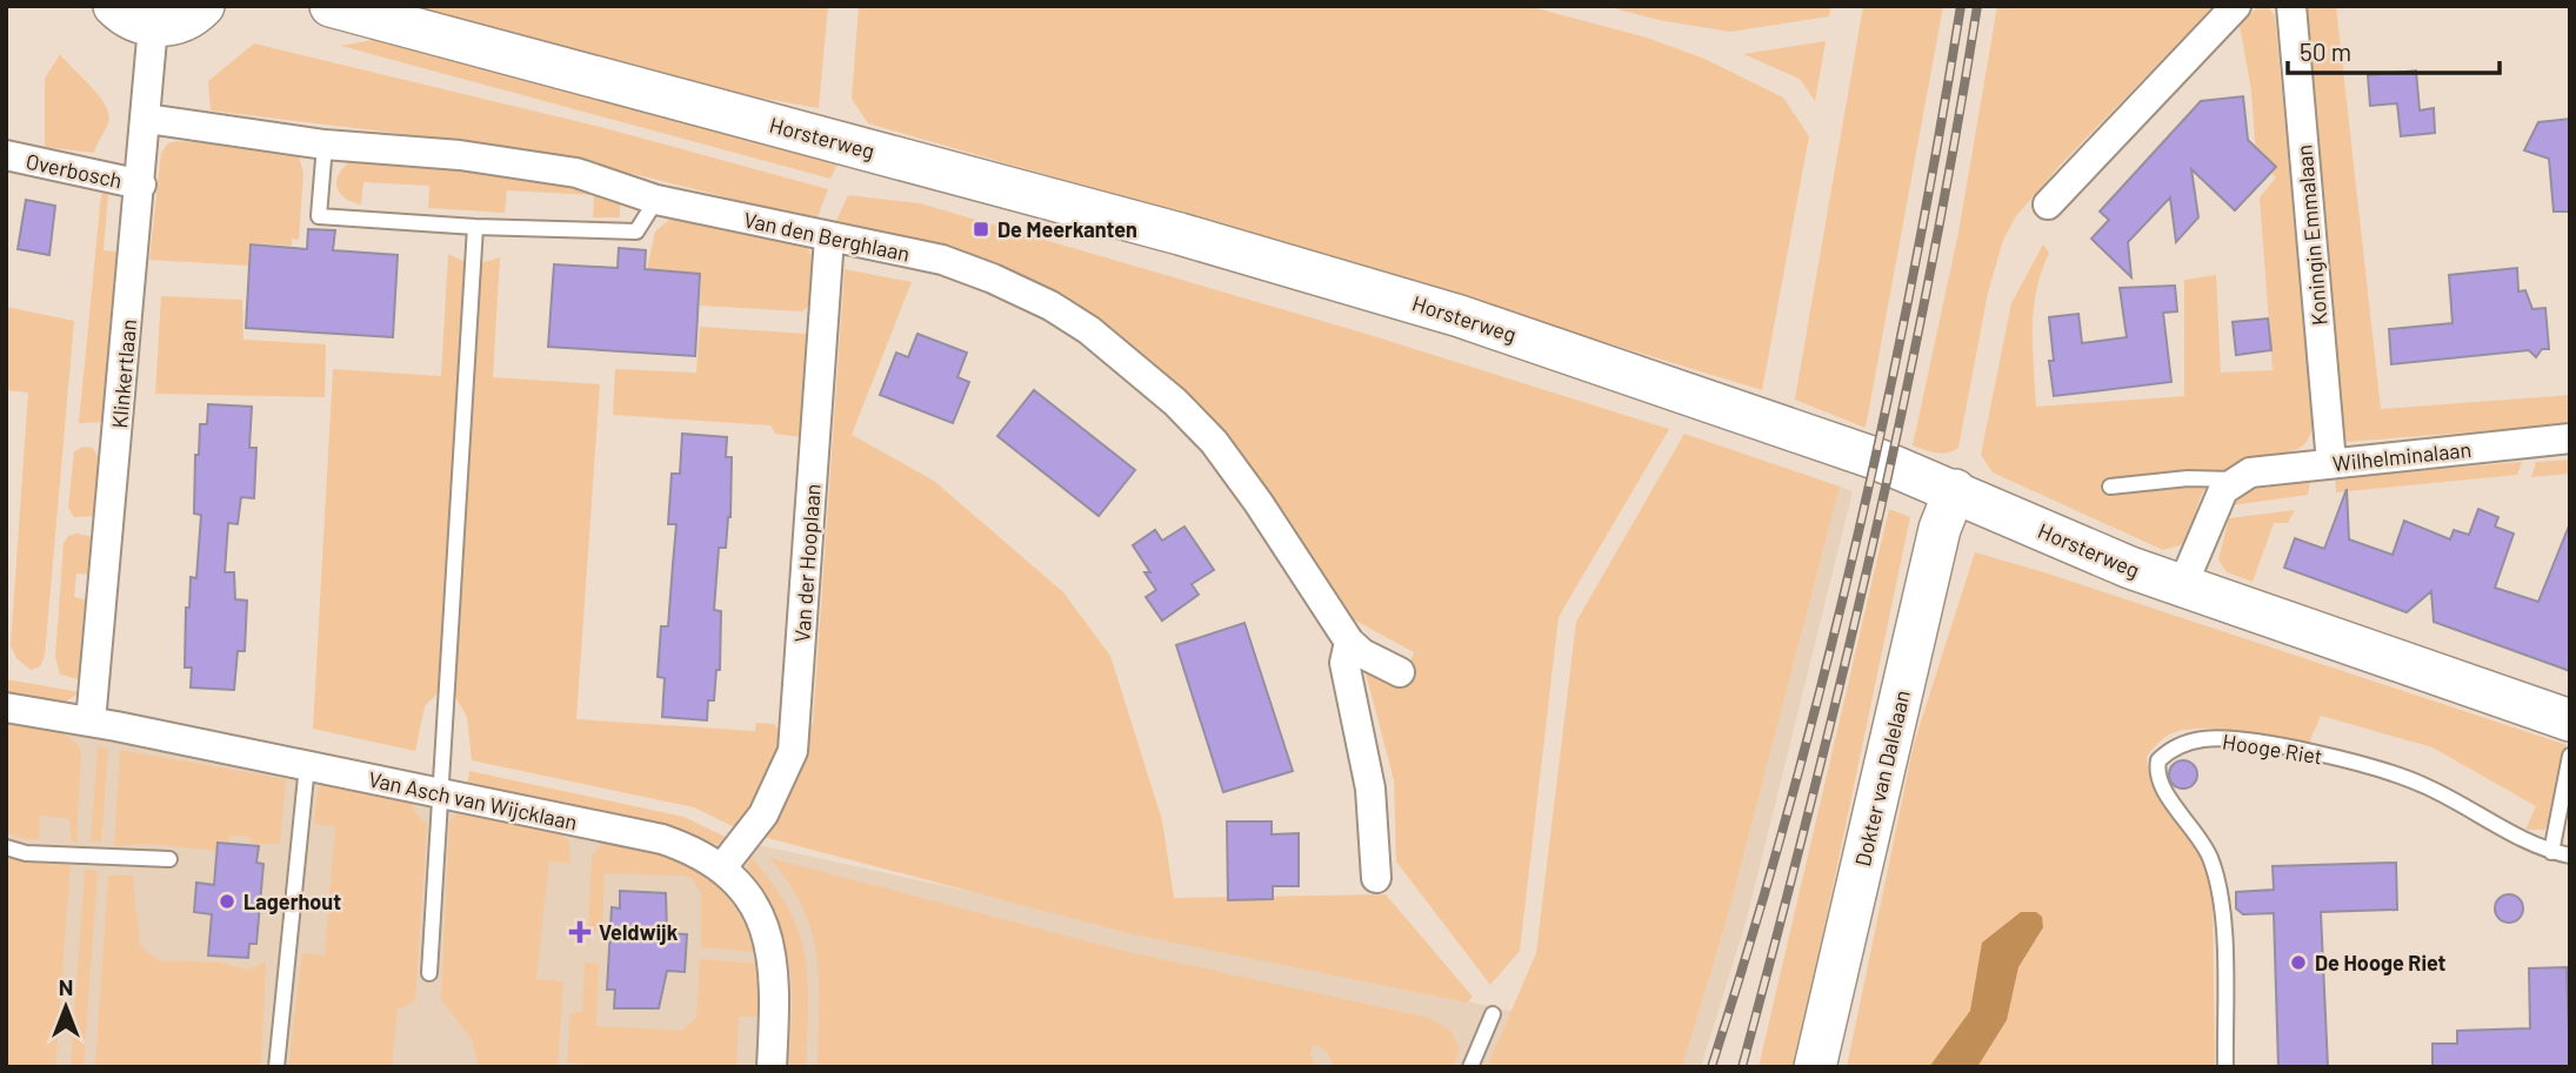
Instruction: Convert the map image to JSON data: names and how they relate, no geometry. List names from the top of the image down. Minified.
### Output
{"streets":{"main road":["Horsterweg","Dokter van Dalelaan"],"street":["Overbosch","Koningin Emmalaan","Van den Berghlaan","Klinkertlaan","Wilhelminalaan","Van der Hooplaan","Van Asch van Wijcklaan"],"lane":["Hooge Riet"]},"crossings":[["Horsterweg","Dokter van Dalelaan"],["Overbosch","Klinkertlaan"],["Koningin Emmalaan","Wilhelminalaan"],["Van den Berghlaan","Klinkertlaan"],["Van den Berghlaan","Van der Hooplaan"],["Klinkertlaan","Van Asch van Wijcklaan"],["Van der Hooplaan","Van Asch van Wijcklaan"]],"places":{"transit":["De Meerkanten"],"other":["Lagerhout","De Hooge Riet"],"health":["Veldwijk"]},"scale_bar":"50 m","north":"top"}
